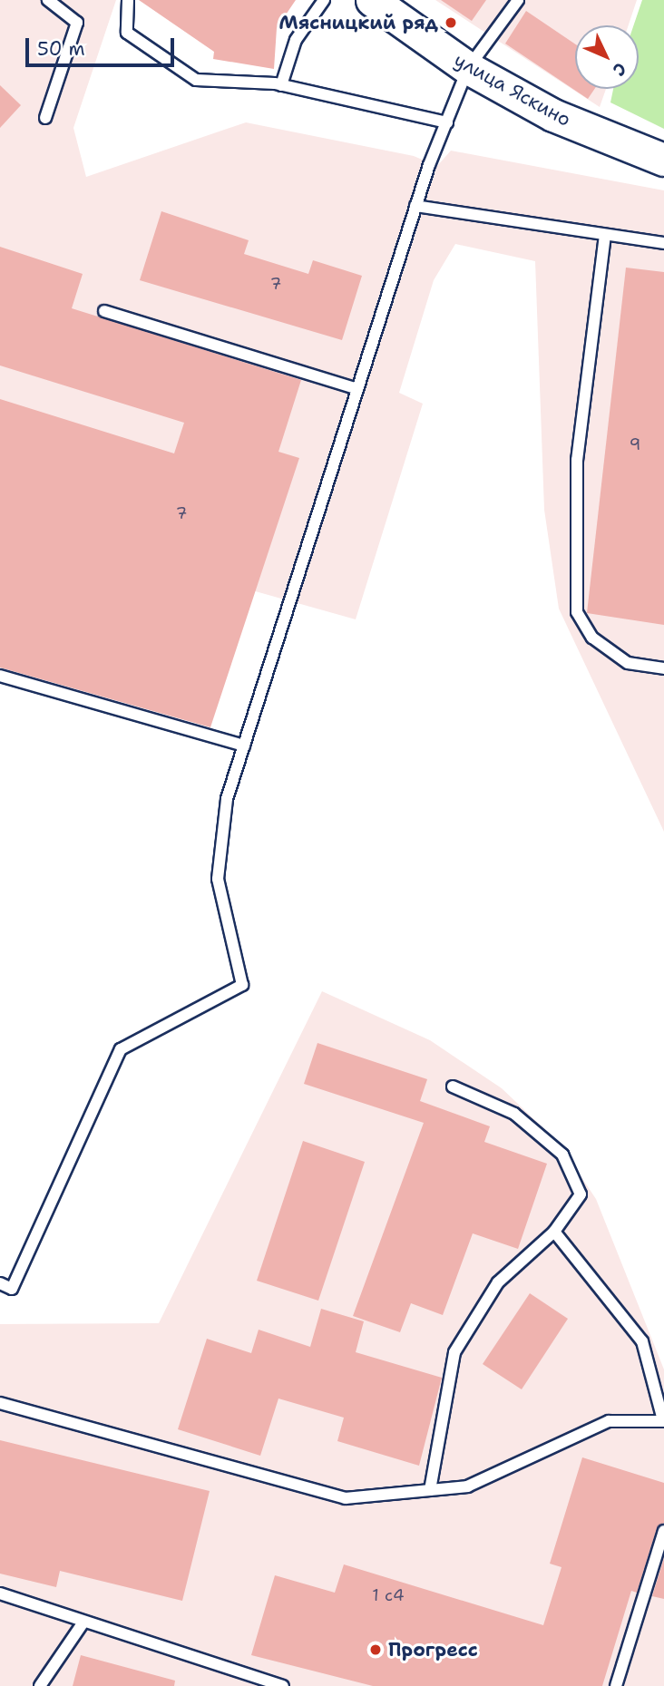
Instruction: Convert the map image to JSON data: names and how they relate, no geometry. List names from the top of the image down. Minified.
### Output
{"streets":{"street":["улица Яскино"]},"places":["Мясницкий ряд","Прогресс"],"house_numbers":["7","9","7","1 с4"],"scale_bar":"50 m","north":"bottom right"}
